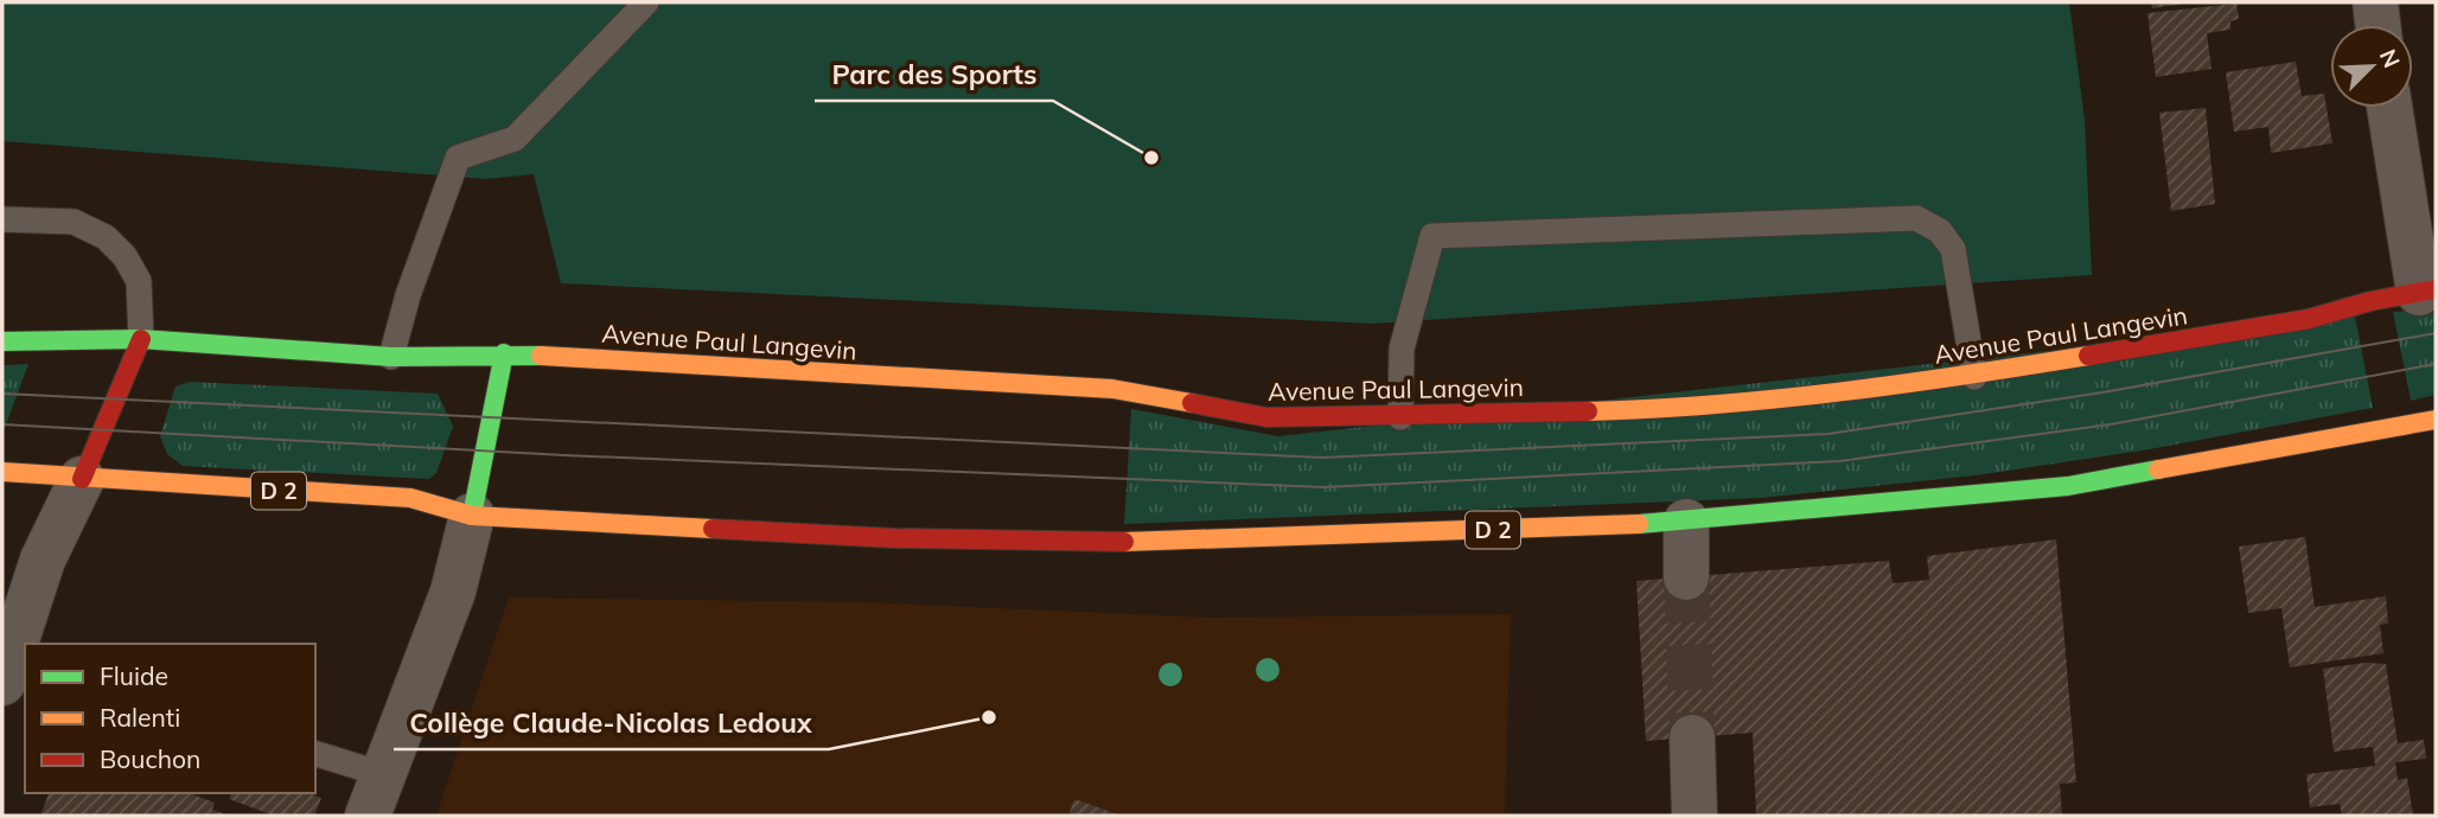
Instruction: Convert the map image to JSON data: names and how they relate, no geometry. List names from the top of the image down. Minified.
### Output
{"streets":{"main road":["Avenue Paul Langevin","D 2"]},"places":["Parc des Sports","Collège Claude-Nicolas Ledoux"],"legend":["Fluide","Ralenti","Bouchon"],"north":"top right"}
